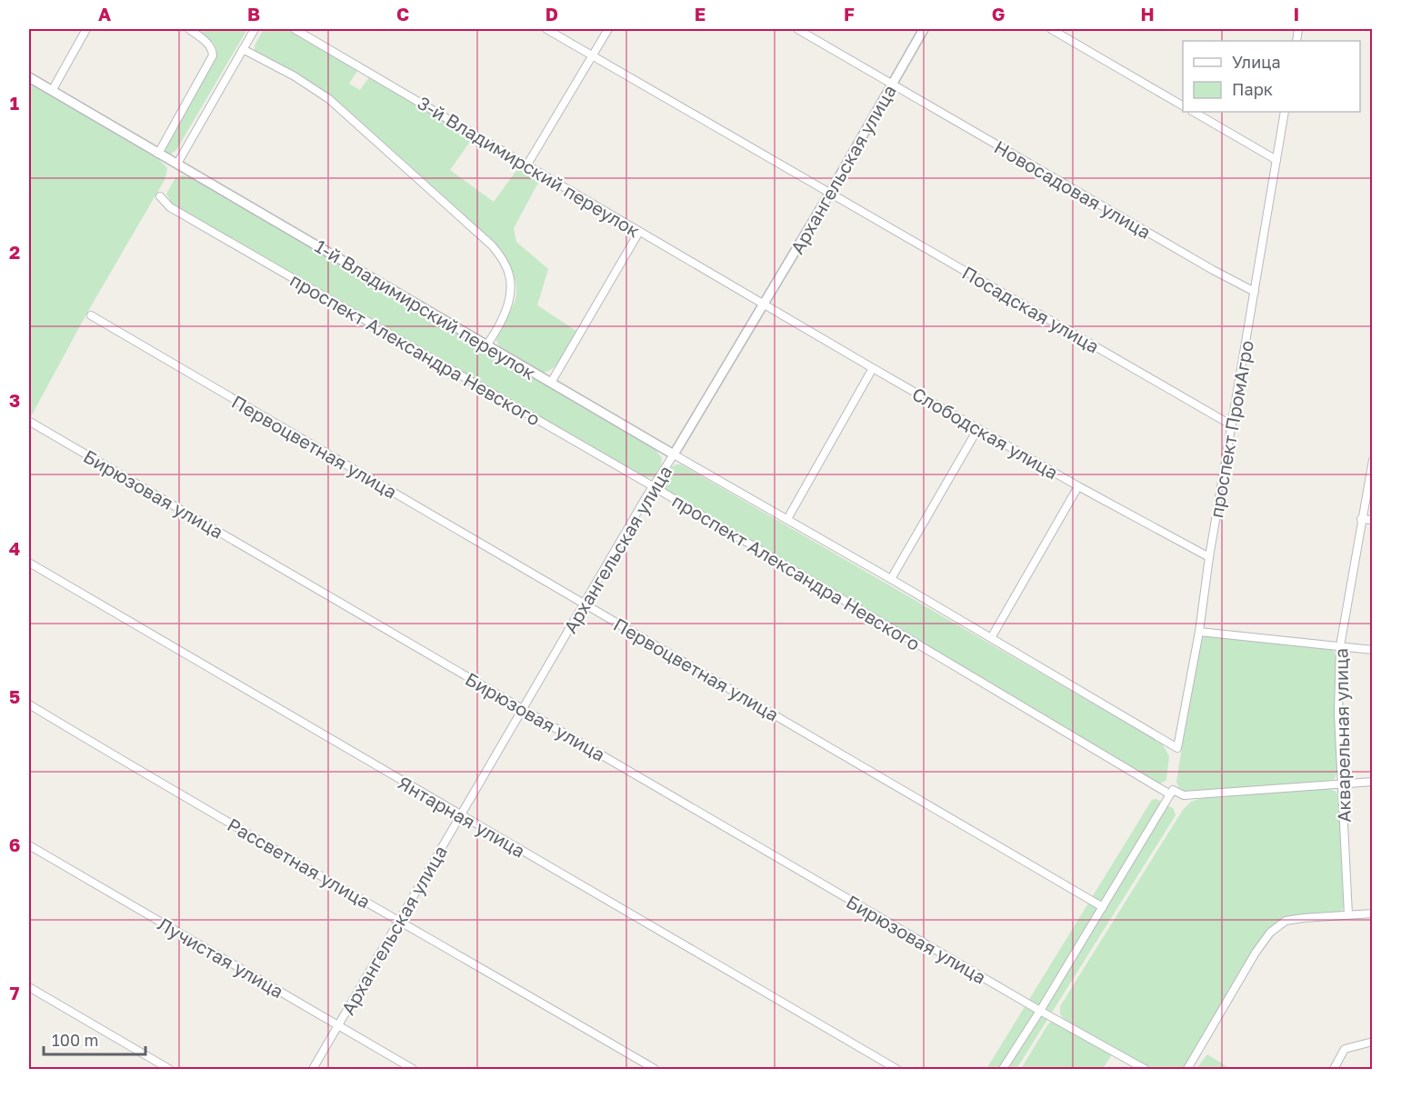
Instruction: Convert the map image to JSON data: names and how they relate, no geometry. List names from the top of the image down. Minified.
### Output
{"streets":{"street":["3-й Владимирский переулок","Архангельская улица","Новосадовая улица","1-й Владимирский переулок","Посадская улица","проспект Александра Невского","проспект ПромАгро","Слободская улица","Первоцветная улица","Бирюзовая улица","Акварельная улица","Янтарная улица","Рассветная улица","Лучистая улица"]},"crossings":[["3-й Владимирский переулок","Архангельская улица"],["3-й Владимирский переулок","Слободская улица"],["Архангельская улица","Новосадовая улица"],["Архангельская улица","1-й Владимирский переулок"],["Архангельская улица","Посадская улица"],["Архангельская улица","проспект Александра Невского"],["Архангельская улица","Слободская улица"],["Архангельская улица","Первоцветная улица"],["Архангельская улица","Бирюзовая улица"],["Архангельская улица","Янтарная улица"],["Архангельская улица","Рассветная улица"],["Архангельская улица","Лучистая улица"],["Новосадовая улица","проспект ПромАгро"],["1-й Владимирский переулок","проспект Александра Невского"],["Посадская улица","проспект ПромАгро"],["проспект Александра Невского","проспект ПромАгро"],["проспект ПромАгро","Слободская улица"]],"legend":["Улица","Парк"],"scale_bar":"100 m","grid":{"columns":["A","B","C","D","E","F","G","H","I"],"rows":["1","2","3","4","5","6","7"]}}
